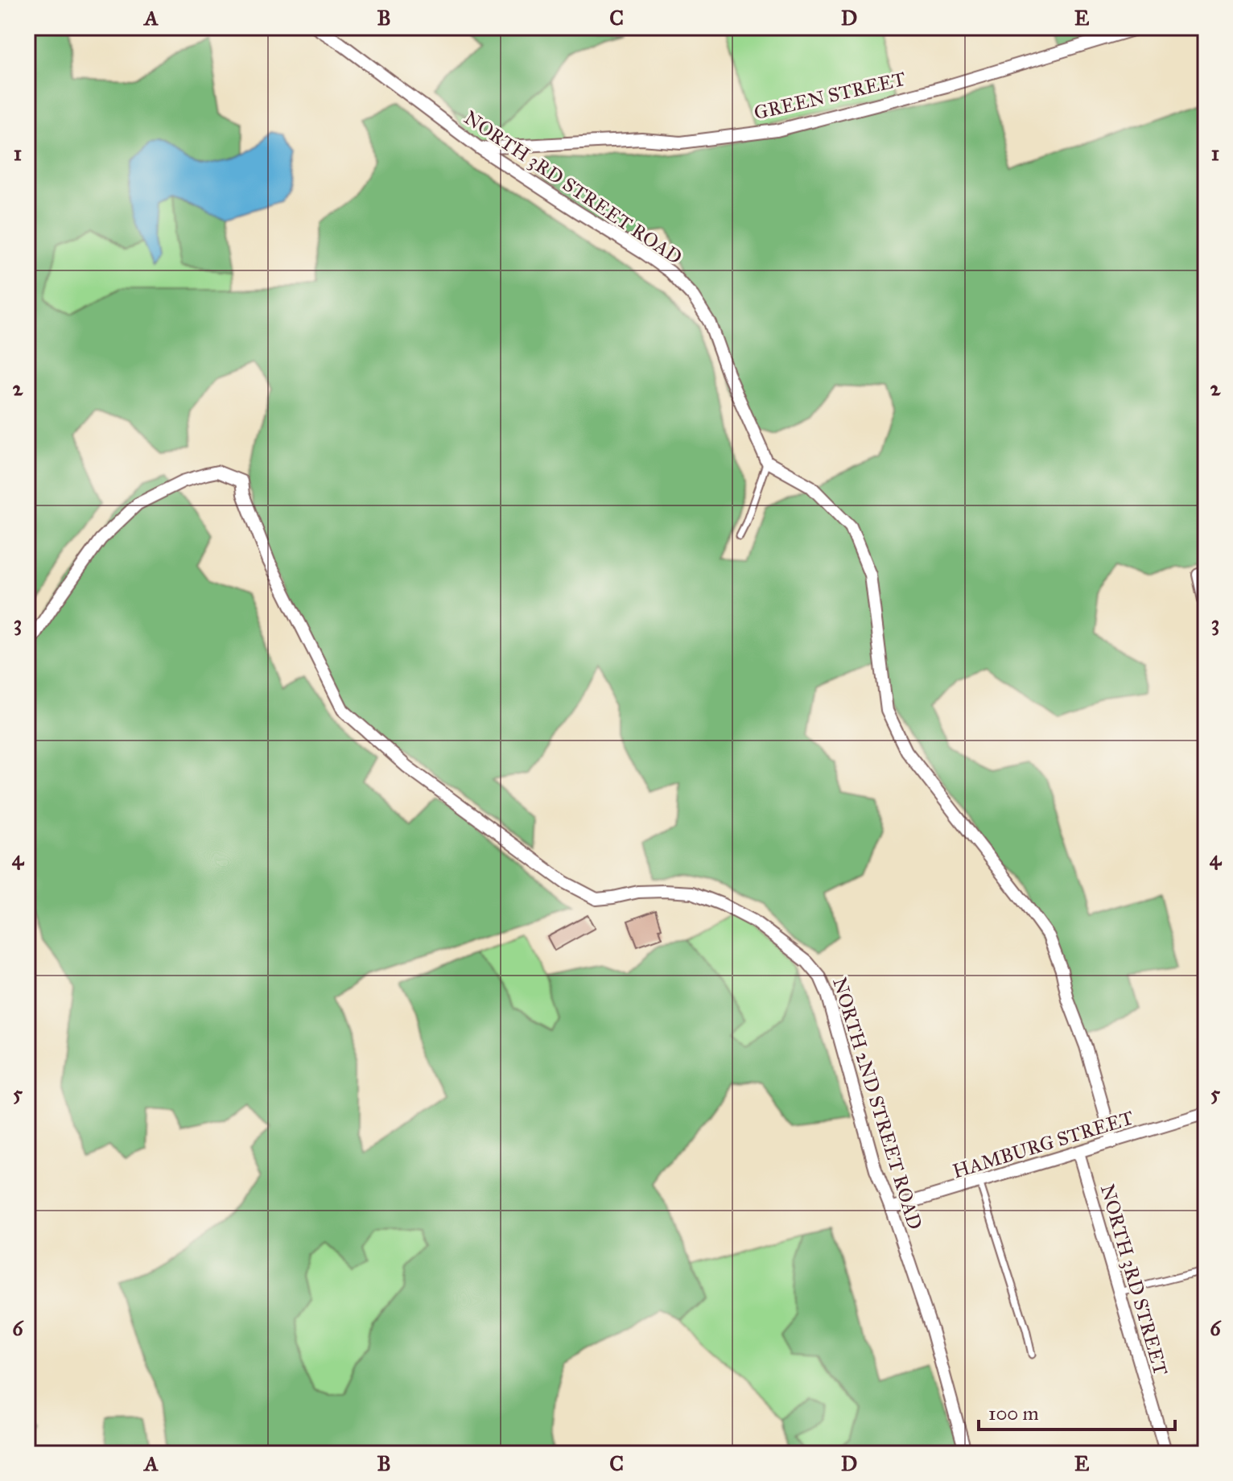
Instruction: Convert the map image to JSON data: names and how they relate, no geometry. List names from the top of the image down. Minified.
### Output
{"streets":{"street":["GREEN STREET","NORTH 3RD STREET ROAD","NORTH 2ND STREET ROAD","HAMBURG STREET","NORTH 3RD STREET"]},"crossings":[["GREEN STREET","NORTH 3RD STREET ROAD"],["NORTH 2ND STREET ROAD","HAMBURG STREET"],["HAMBURG STREET","NORTH 3RD STREET"]],"scale_bar":"100 m","grid":{"columns":["A","B","C","D","E"],"rows":["1","2","3","4","5","6"]}}
